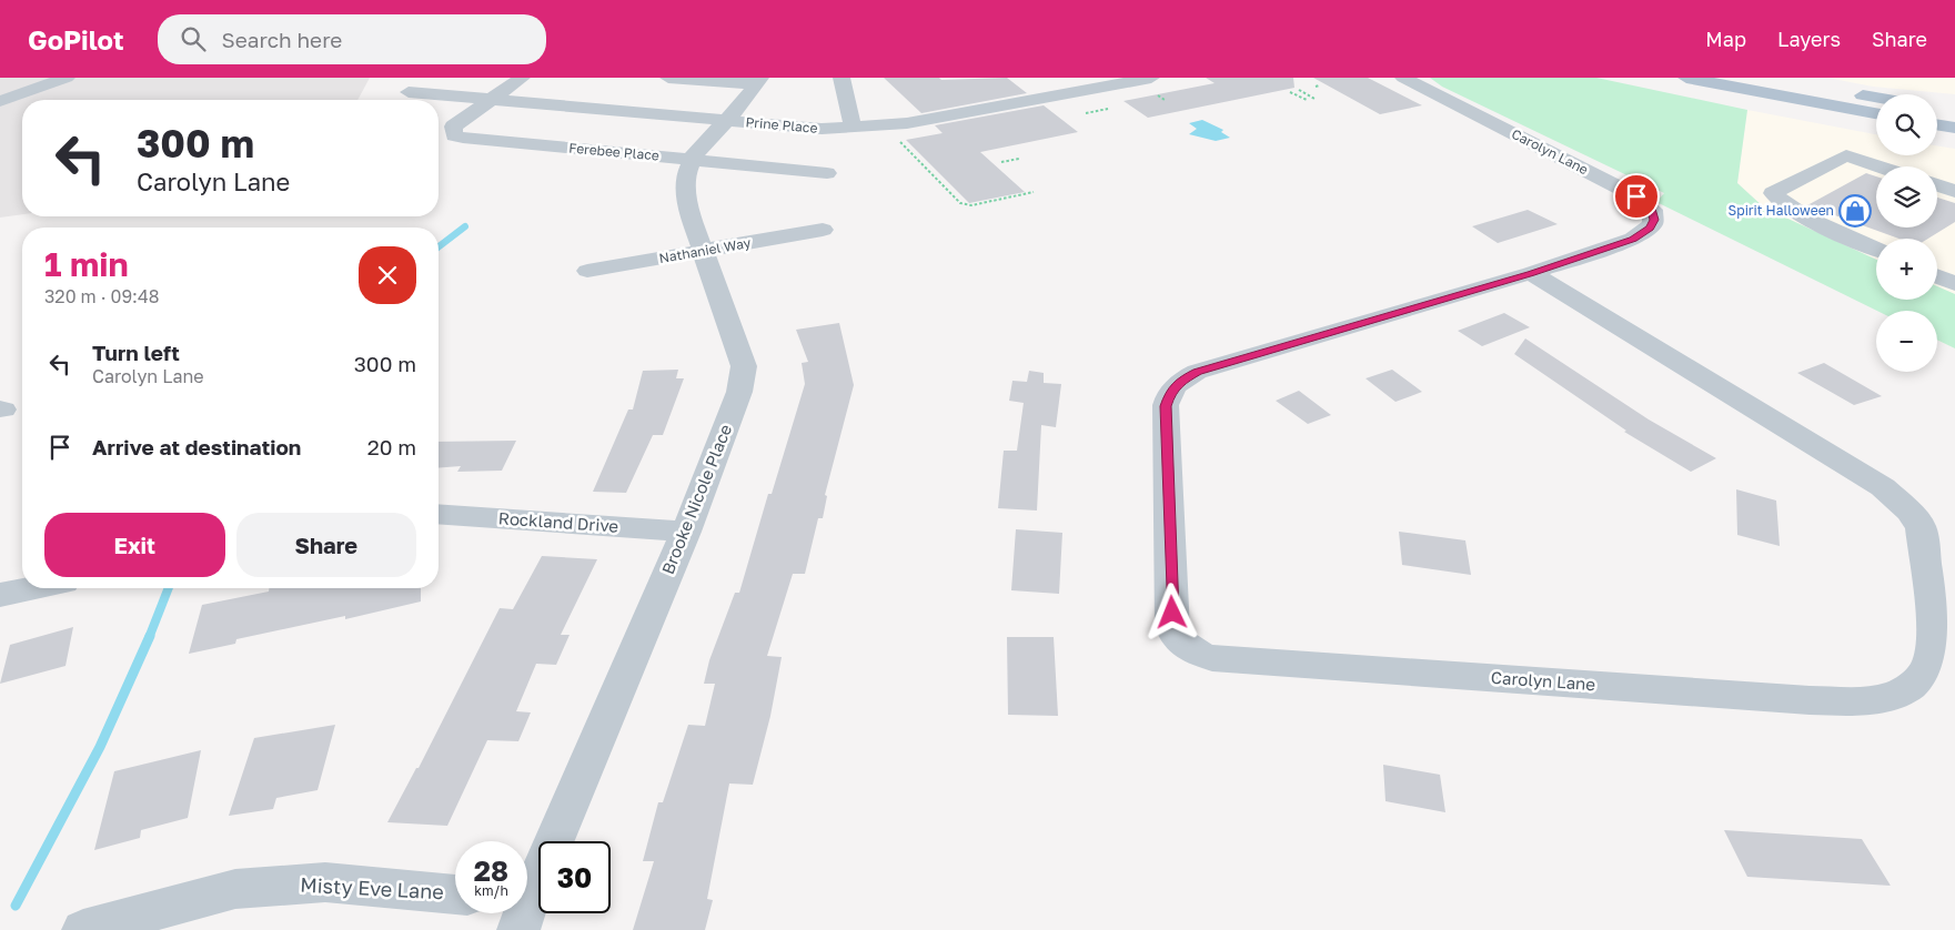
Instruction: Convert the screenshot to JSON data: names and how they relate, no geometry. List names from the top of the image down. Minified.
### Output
{"streets":{"street":["Prine Place","Ferebee Place","Carolyn Lane","Nathaniel Way","Brooke Nicole Place","Rockland Drive","Misty Eve Lane"]},"crossings":[["Prine Place","Ferebee Place"],["Prine Place","Brooke Nicole Place"],["Ferebee Place","Brooke Nicole Place"],["Nathaniel Way","Brooke Nicole Place"],["Brooke Nicole Place","Rockland Drive"]],"places":{"shop":["Spirit Halloween"]},"page":{"header":"GoPilot","search":"Search here","nav":["Map","Layers","Share"],"map_buttons":["+","−"],"turn":["300 m","Carolyn Lane"],"heading":["1 min","320 m · 09:48"],"list":[{"name":"Turn left","note":"Carolyn Lane","value":"300 m"},{"name":"Arrive at destination","value":"20 m"}],"buttons":["Exit","Share"],"speed":"28 km/h","limit":"30"}}
